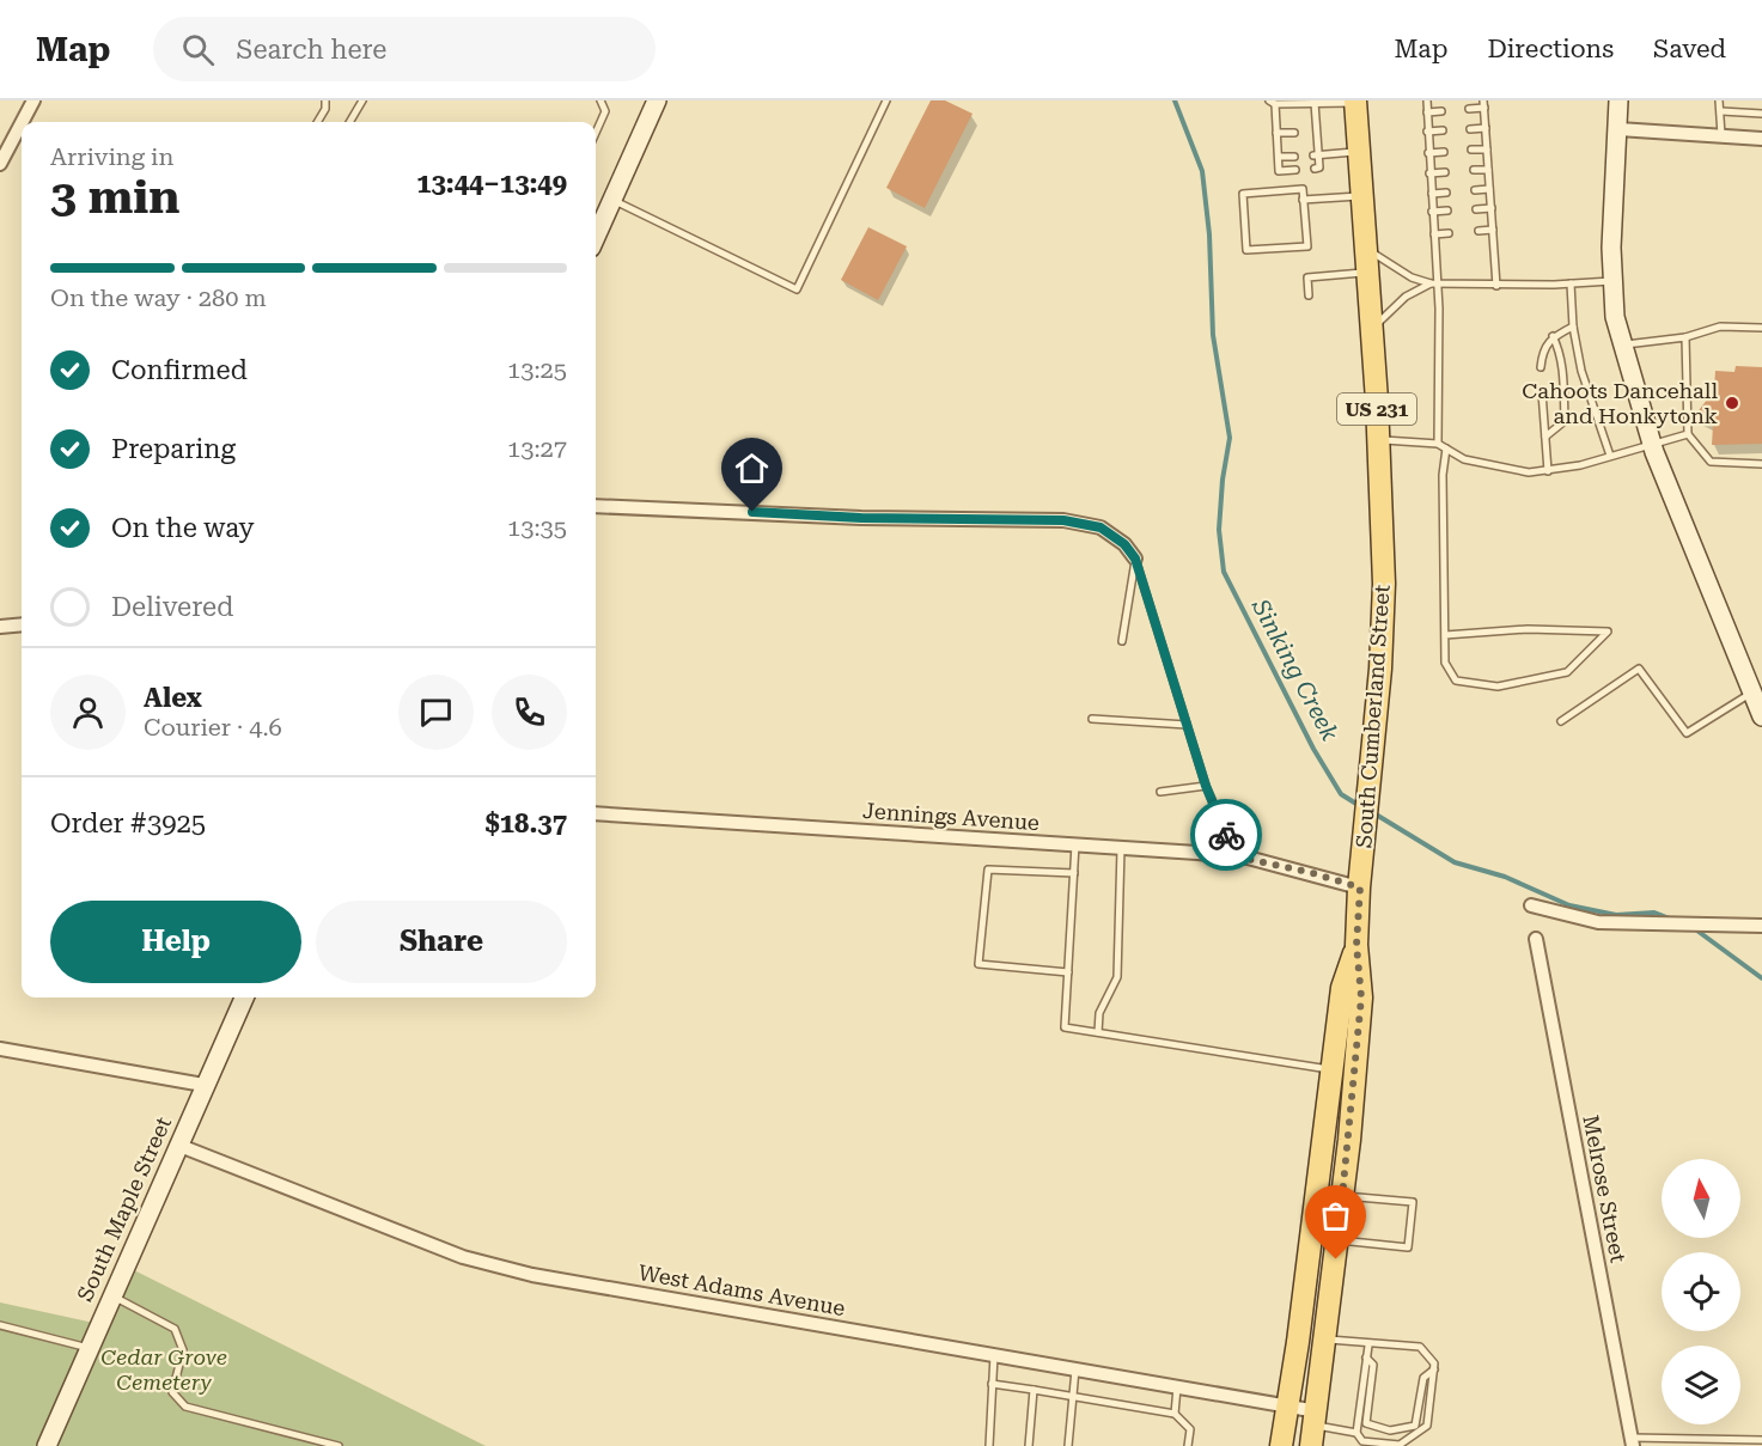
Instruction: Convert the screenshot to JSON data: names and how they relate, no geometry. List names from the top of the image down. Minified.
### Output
{"streets":{"main road":["US 231","South Cumberland Street"],"street":["Jennings Avenue","Melrose Street","South Maple Street","West Adams Avenue"]},"crossings":[["South Cumberland Street","Jennings Avenue"],["South Cumberland Street","West Adams Avenue"],["South Maple Street","West Adams Avenue"]],"water":["Sinking Creek"],"parks":["Cedar Grove Cemetery"],"places":["Cahoots Dancehall and Honkytonk"],"north":"top","page":{"header":"Map","search":"Search here","nav":["Map","Directions","Saved"],"heading":["3 min","Arriving in","13:44–13:49"],"panel":["Alex","Courier · 4.6","Order #3925","$18.37"],"bar":"On the way · 280 m","list":[["Confirmed","13:25"],["Preparing","13:27"],["On the way","13:35"],"Delivered"],"buttons":["Help","Share"]}}
